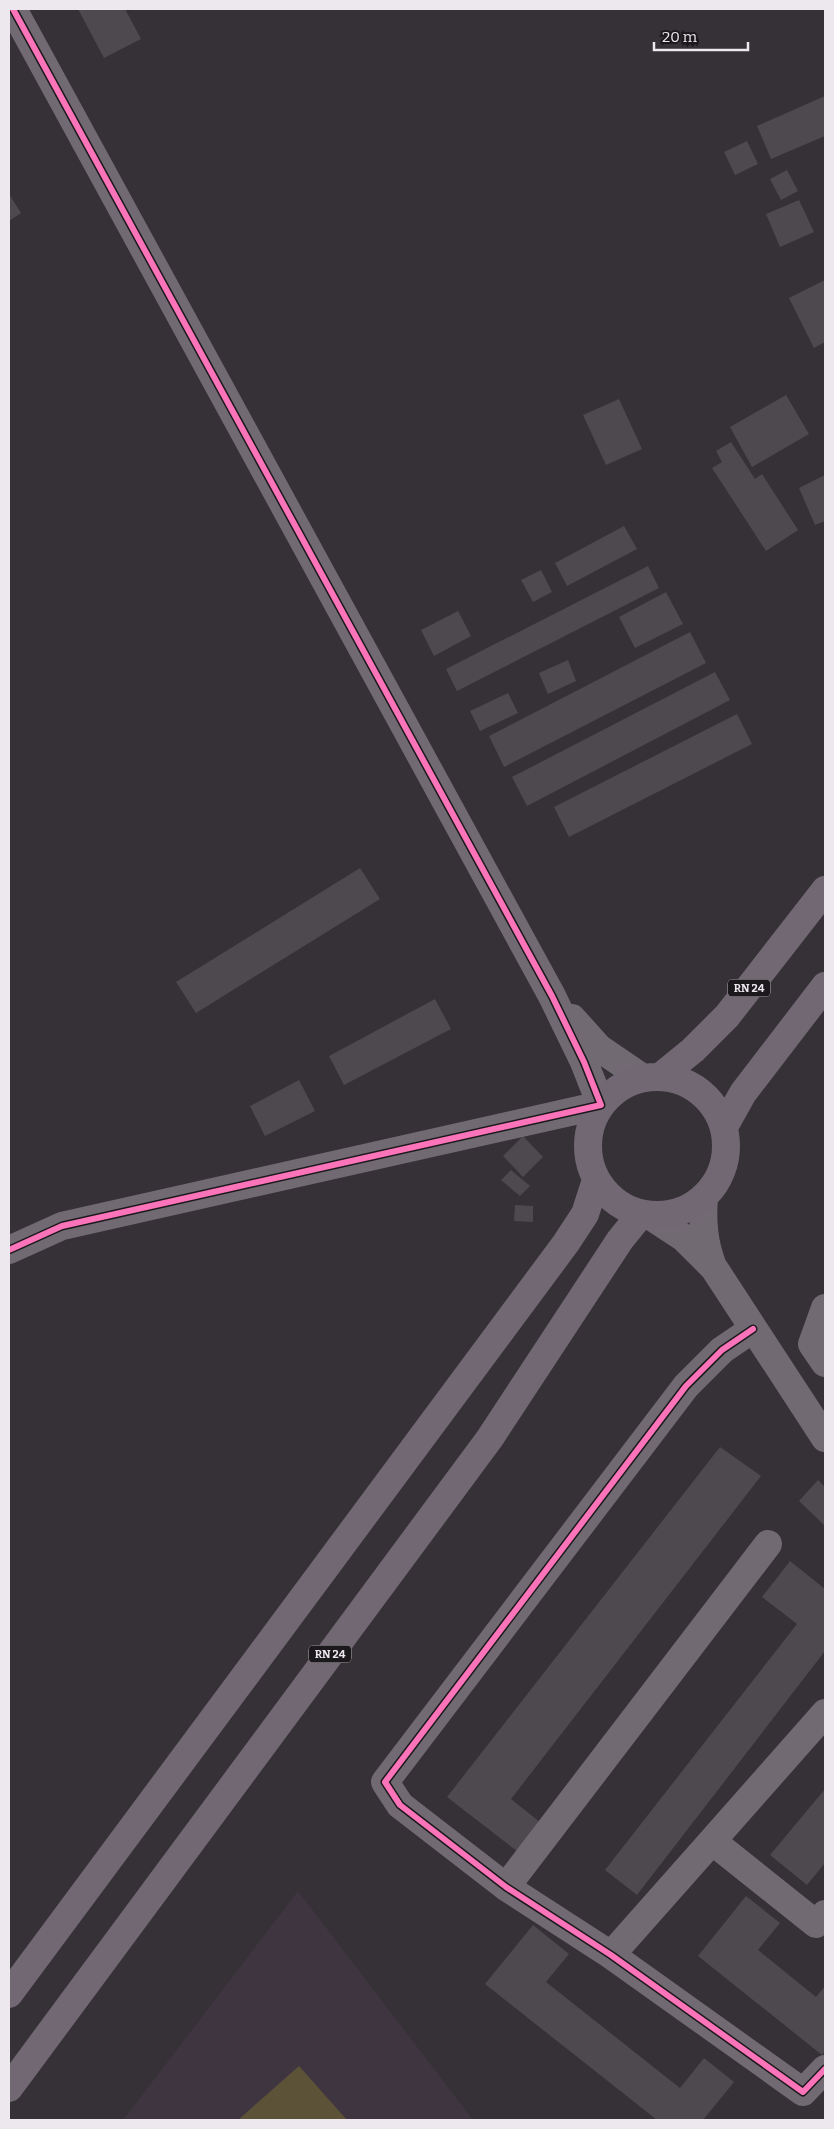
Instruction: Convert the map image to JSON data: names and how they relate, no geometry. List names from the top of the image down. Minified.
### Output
{"streets":{"highway":["RN 24"]},"scale_bar":"20 m"}
